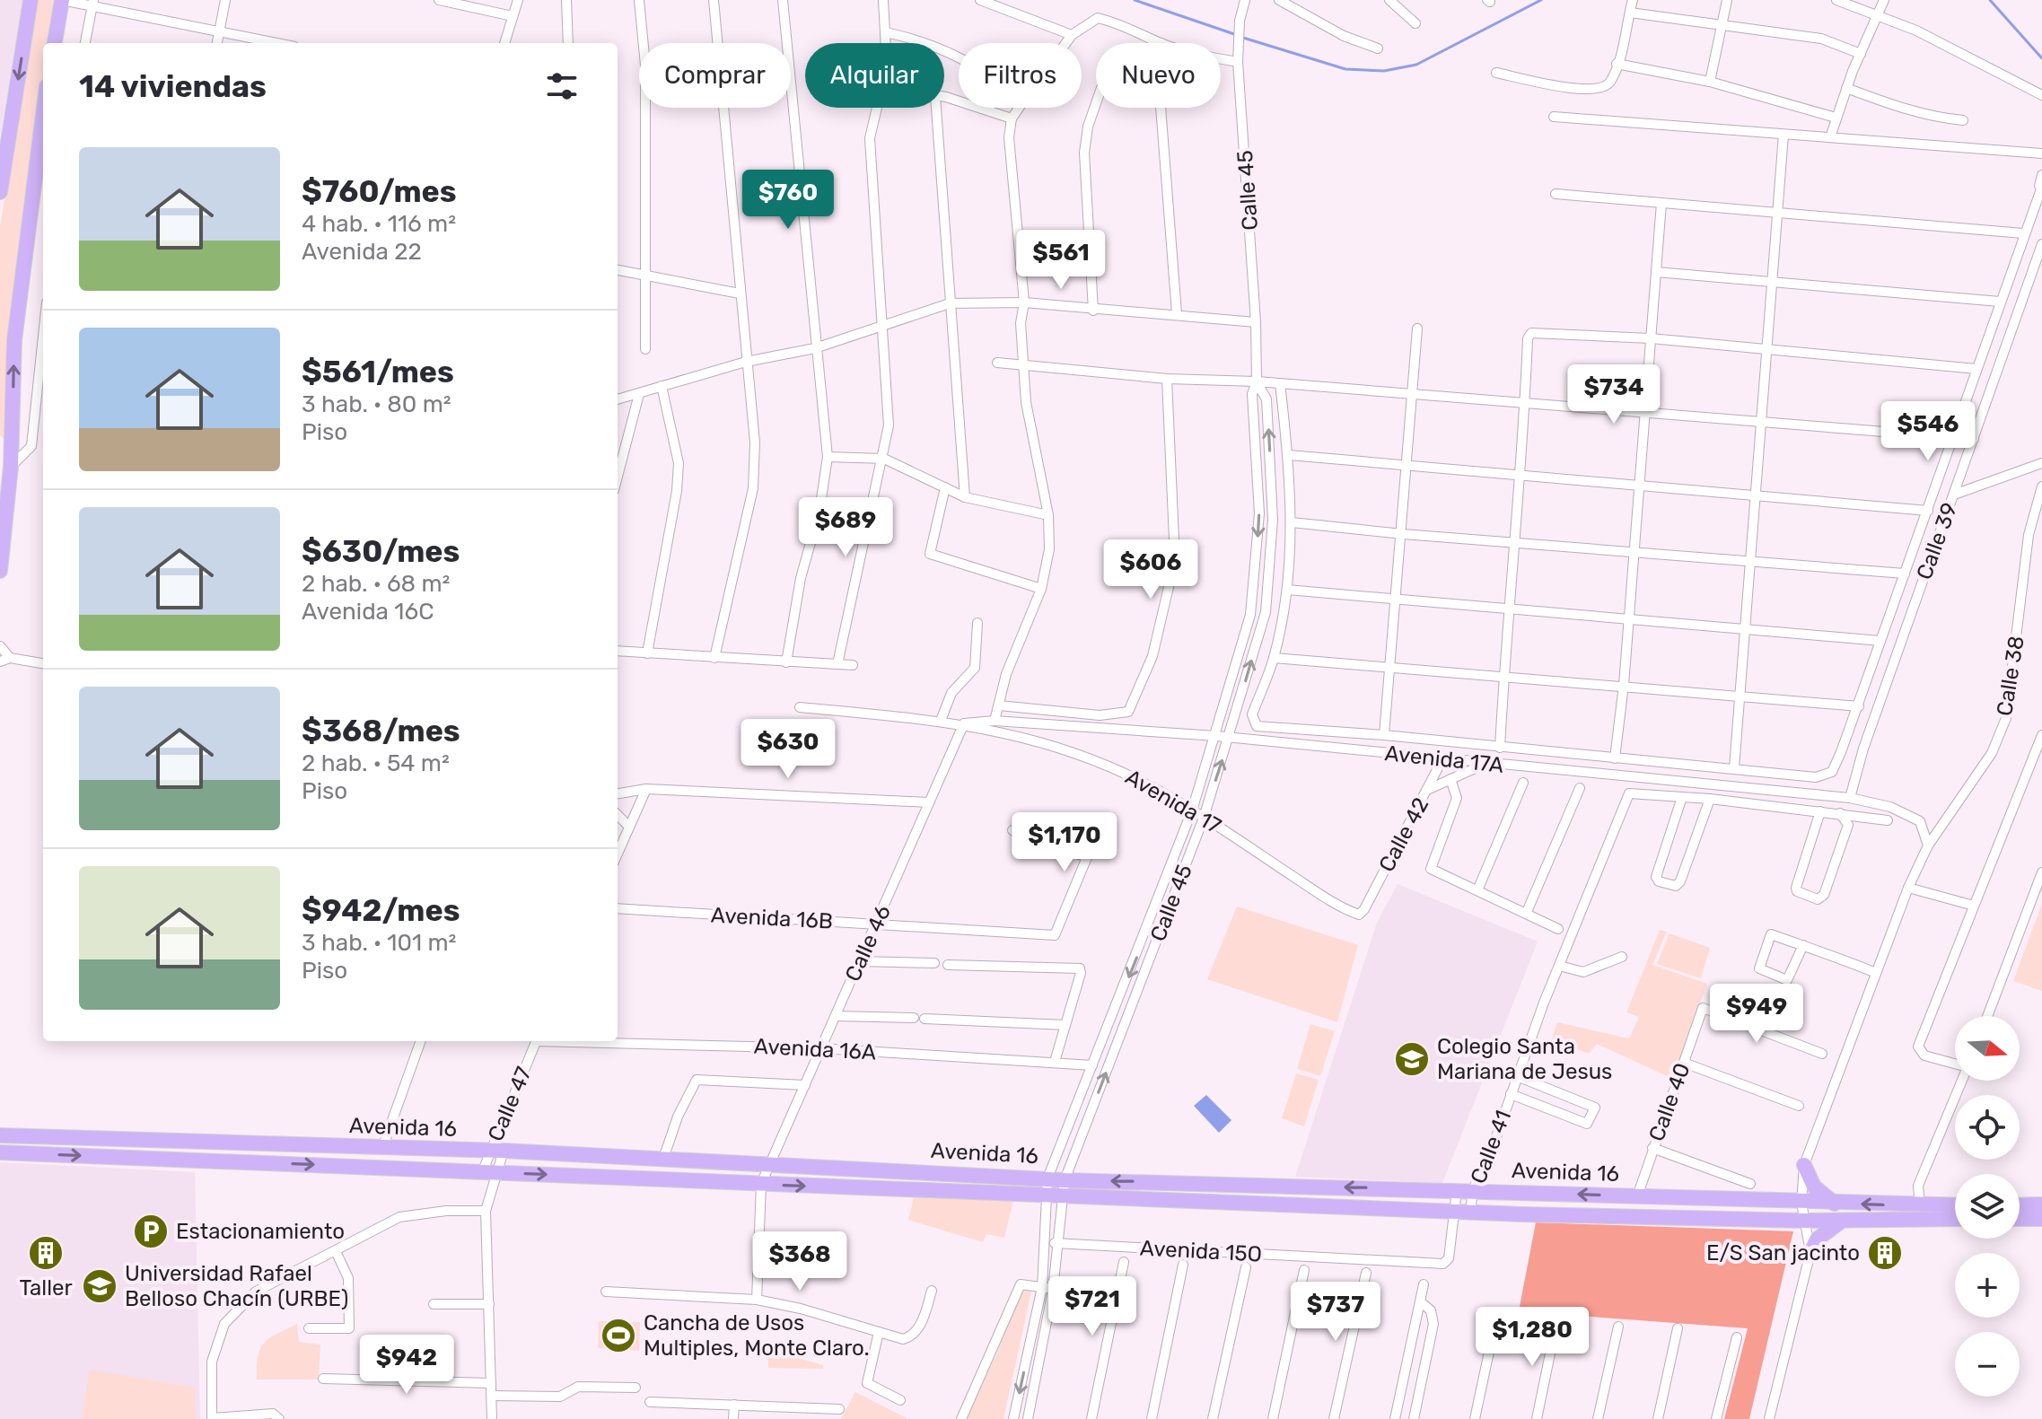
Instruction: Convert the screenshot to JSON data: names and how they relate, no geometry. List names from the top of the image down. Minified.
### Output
{"streets":{"highway":["Avenida 16"],"street":["Calle 45","Calle 39","Calle 38","Avenida 17A","Avenida 17","Calle 42","Avenida 16B","Calle 46","Avenida 16A","Calle 40","Calle 47","Calle 41","Avenida 15O"]},"crossings":[["Calle 45","Avenida 17A"],["Calle 45","Avenida 17"],["Calle 45","Avenida 16A"],["Calle 45","Avenida 16"],["Calle 45","Avenida 15O"],["Calle 39","Avenida 17A"],["Calle 38","Avenida 17A"],["Calle 38","Avenida 16"],["Avenida 17A","Avenida 17"],["Avenida 17A","Calle 42"],["Avenida 17A","Calle 46"],["Avenida 17","Calle 42"],["Avenida 17","Calle 46"],["Avenida 16B","Calle 46"],["Calle 46","Avenida 16A"],["Calle 46","Avenida 16"],["Calle 40","Avenida 16"],["Calle 47","Avenida 16"],["Avenida 16","Calle 41"],["Avenida 16","Avenida 15O"],["Calle 41","Avenida 15O"]],"places":{"school or university":["Colegio Santa Mariana de Jesus","Universidad Rafael Belloso Chacín (URBE)"],"parking":["Estacionamiento"],"building":["Taller","E/S San jacinto"],"sports":["Cancha de Usos Multiples, Monte Claro."]},"north":"right","page":{"chip":["Comprar","Alquilar","Filtros","Nuevo"],"heading":"14 viviendas","list":[{"name":"$760/mes","note":"4 hab. · 116 m² · Avenida 22"},{"name":"$561/mes","note":"3 hab. · 80 m² · Piso"},{"name":"$630/mes","note":"2 hab. · 68 m² · Avenida 16C"},{"name":"$368/mes","note":"2 hab. · 54 m² · Piso"},{"name":"$942/mes","note":"3 hab. · 101 m² · Piso"}],"price":["$760","$561","$734","$546","$689","$606","$630","$1,170","$949","$368","$721","$737","$1,280","$942"],"map_buttons":["+","−"]}}
